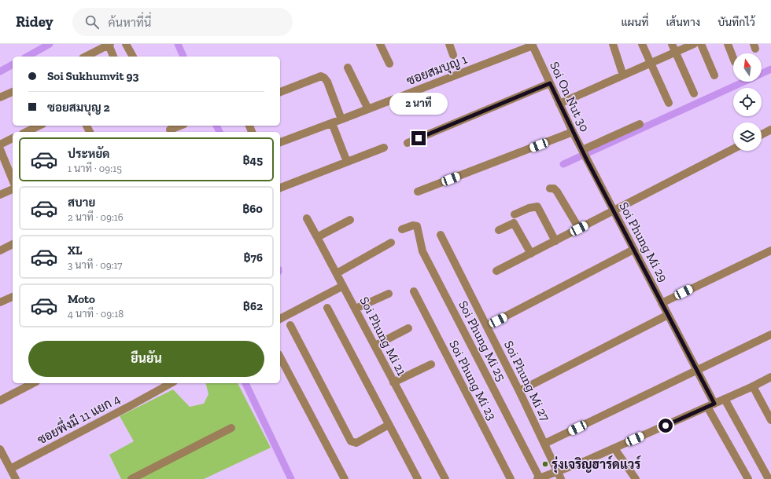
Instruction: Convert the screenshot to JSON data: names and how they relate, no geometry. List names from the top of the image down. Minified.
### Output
{"streets":{"street":["ซอยสมบุญ 1","Soi On Nut 30","Soi Phung Mi 29","Soi Phung Mi 21","Soi Phung Mi 25","Soi Phung Mi 23","Soi Phung Mi 27","ซอยพึ่งมี 11 แยก 4"]},"crossings":[["ซอยสมบุญ 1","Soi On Nut 30"],["Soi On Nut 30","Soi Phung Mi 29"]],"places":["รุ่งเจริญฮาร์ดแวร์"],"north":"top","page":{"header":"Ridey","search":"ค้นหาที่นี่","nav":["แผนที่","เส้นทาง","บันทึกไว้"],"banner":["Soi Sukhumvit 93","ซอยสมบุญ 2"],"bubble":"2 นาที","list":[{"name":"ประหยัด","note":"1 นาที · 09:15","value":"฿45"},{"name":"สบาย","note":"2 นาที · 09:16","value":"฿60"},{"name":"XL","note":"3 นาที · 09:17","value":"฿76"},{"name":"Moto","note":"4 นาที · 09:18","value":"฿62"}],"buttons":"ยืนยัน"}}
